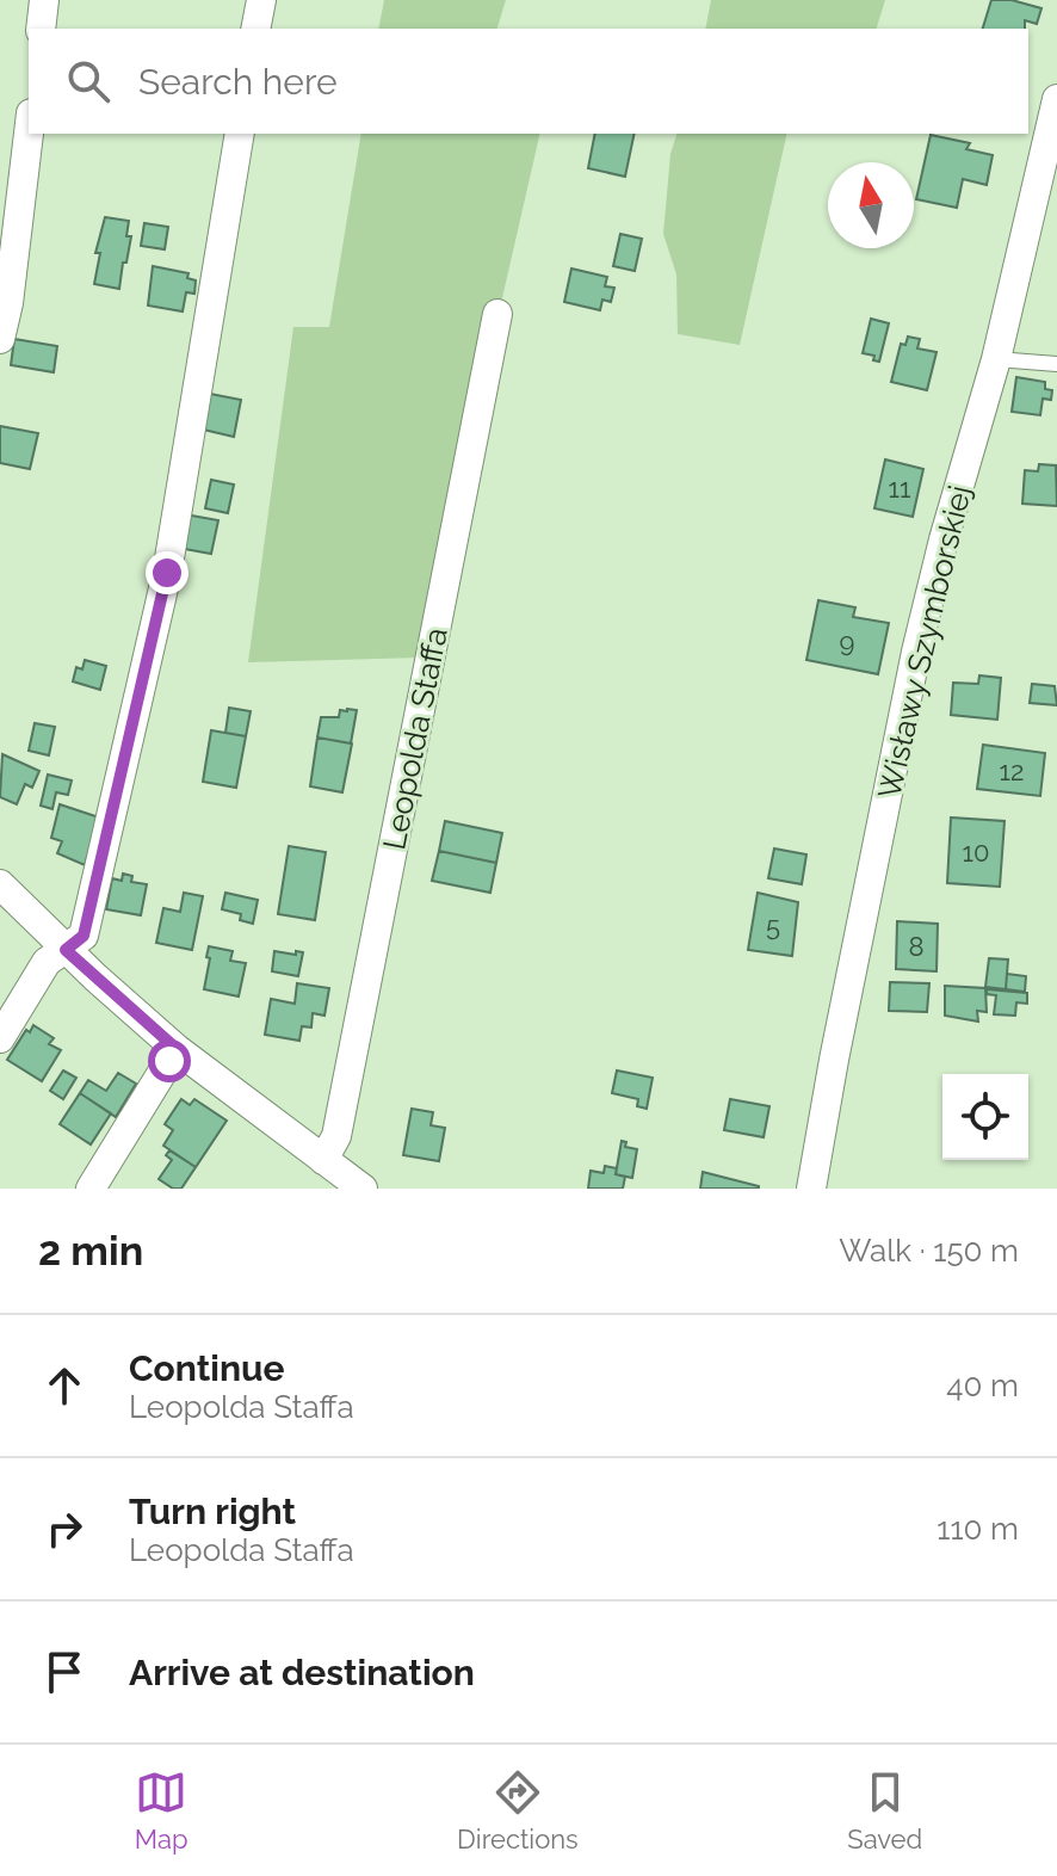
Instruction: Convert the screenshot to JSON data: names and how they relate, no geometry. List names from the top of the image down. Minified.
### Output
{"streets":{"street":["Wisławy Szymborskiej","Leopolda Staffa"]},"house_numbers":["11","9","12","10","5","8"],"north":"top","page":{"search":"Search here","heading":["2 min","Walk · 150 m"],"list":[["Continue","Leopolda Staffa","40 m"],["Turn right","Leopolda Staffa","110 m"],"Arrive at destination"],"nav":["Map","Directions","Saved"]}}
